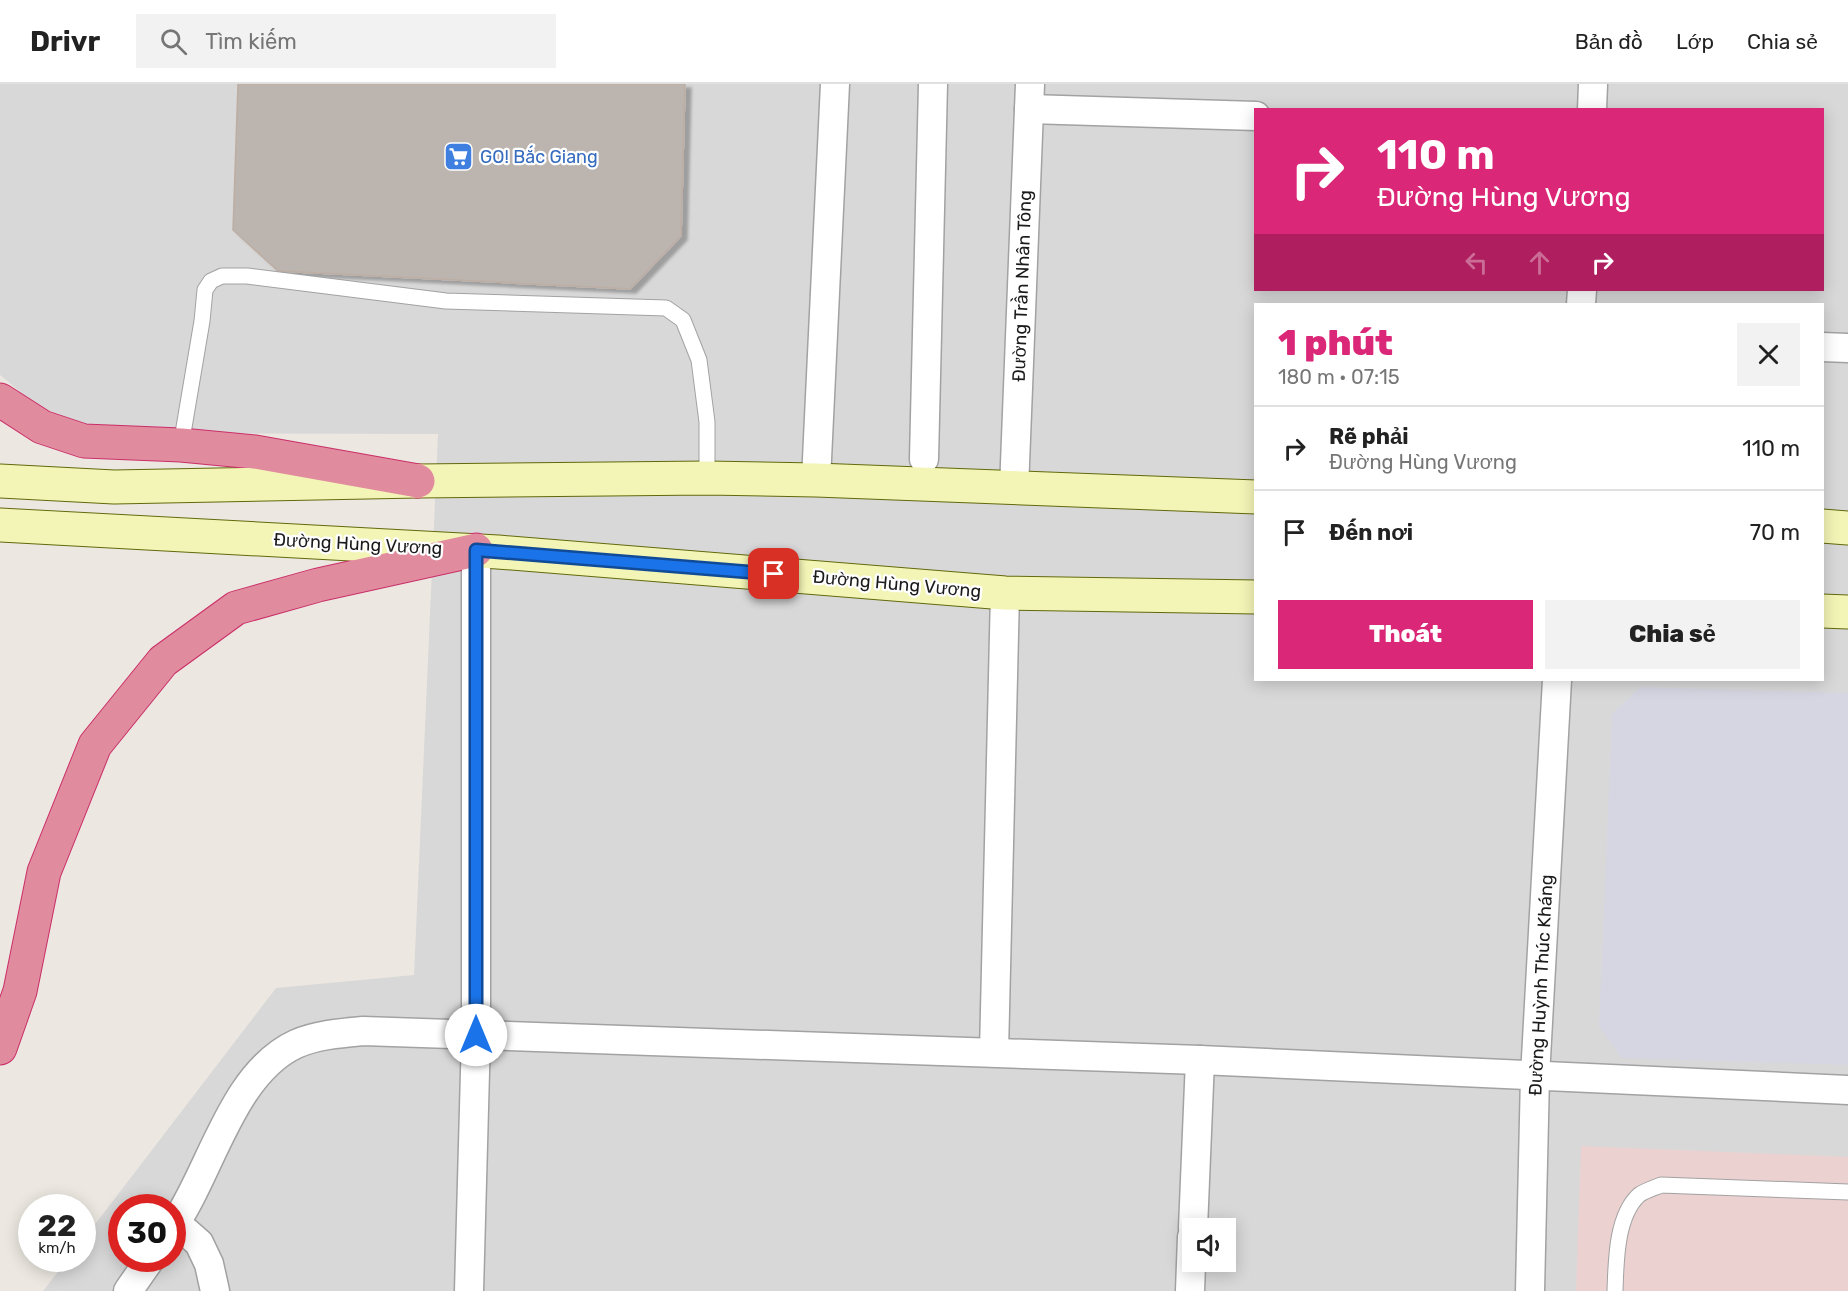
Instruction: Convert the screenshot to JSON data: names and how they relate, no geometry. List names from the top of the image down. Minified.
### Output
{"streets":{"main road":["Đường Hùng Vương"],"street":["Đường Trần Nhân Tông","Đường Huỳnh Thúc Kháng"]},"places":{"supermarket":["GO! Bắc Giang"]},"page":{"header":"Drivr","search":"Tìm kiếm","nav":["Bản đồ","Lớp","Chia sẻ"],"turn":["110 m","Đường Hùng Vương"],"heading":["1 phút","180 m · 07:15"],"list":[{"name":"Rẽ phải","note":"Đường Hùng Vương","value":"110 m"},{"name":"Đến nơi","value":"70 m"}],"buttons":["Thoát","Chia sẻ"],"speed":"22 km/h","limit":"30"}}
